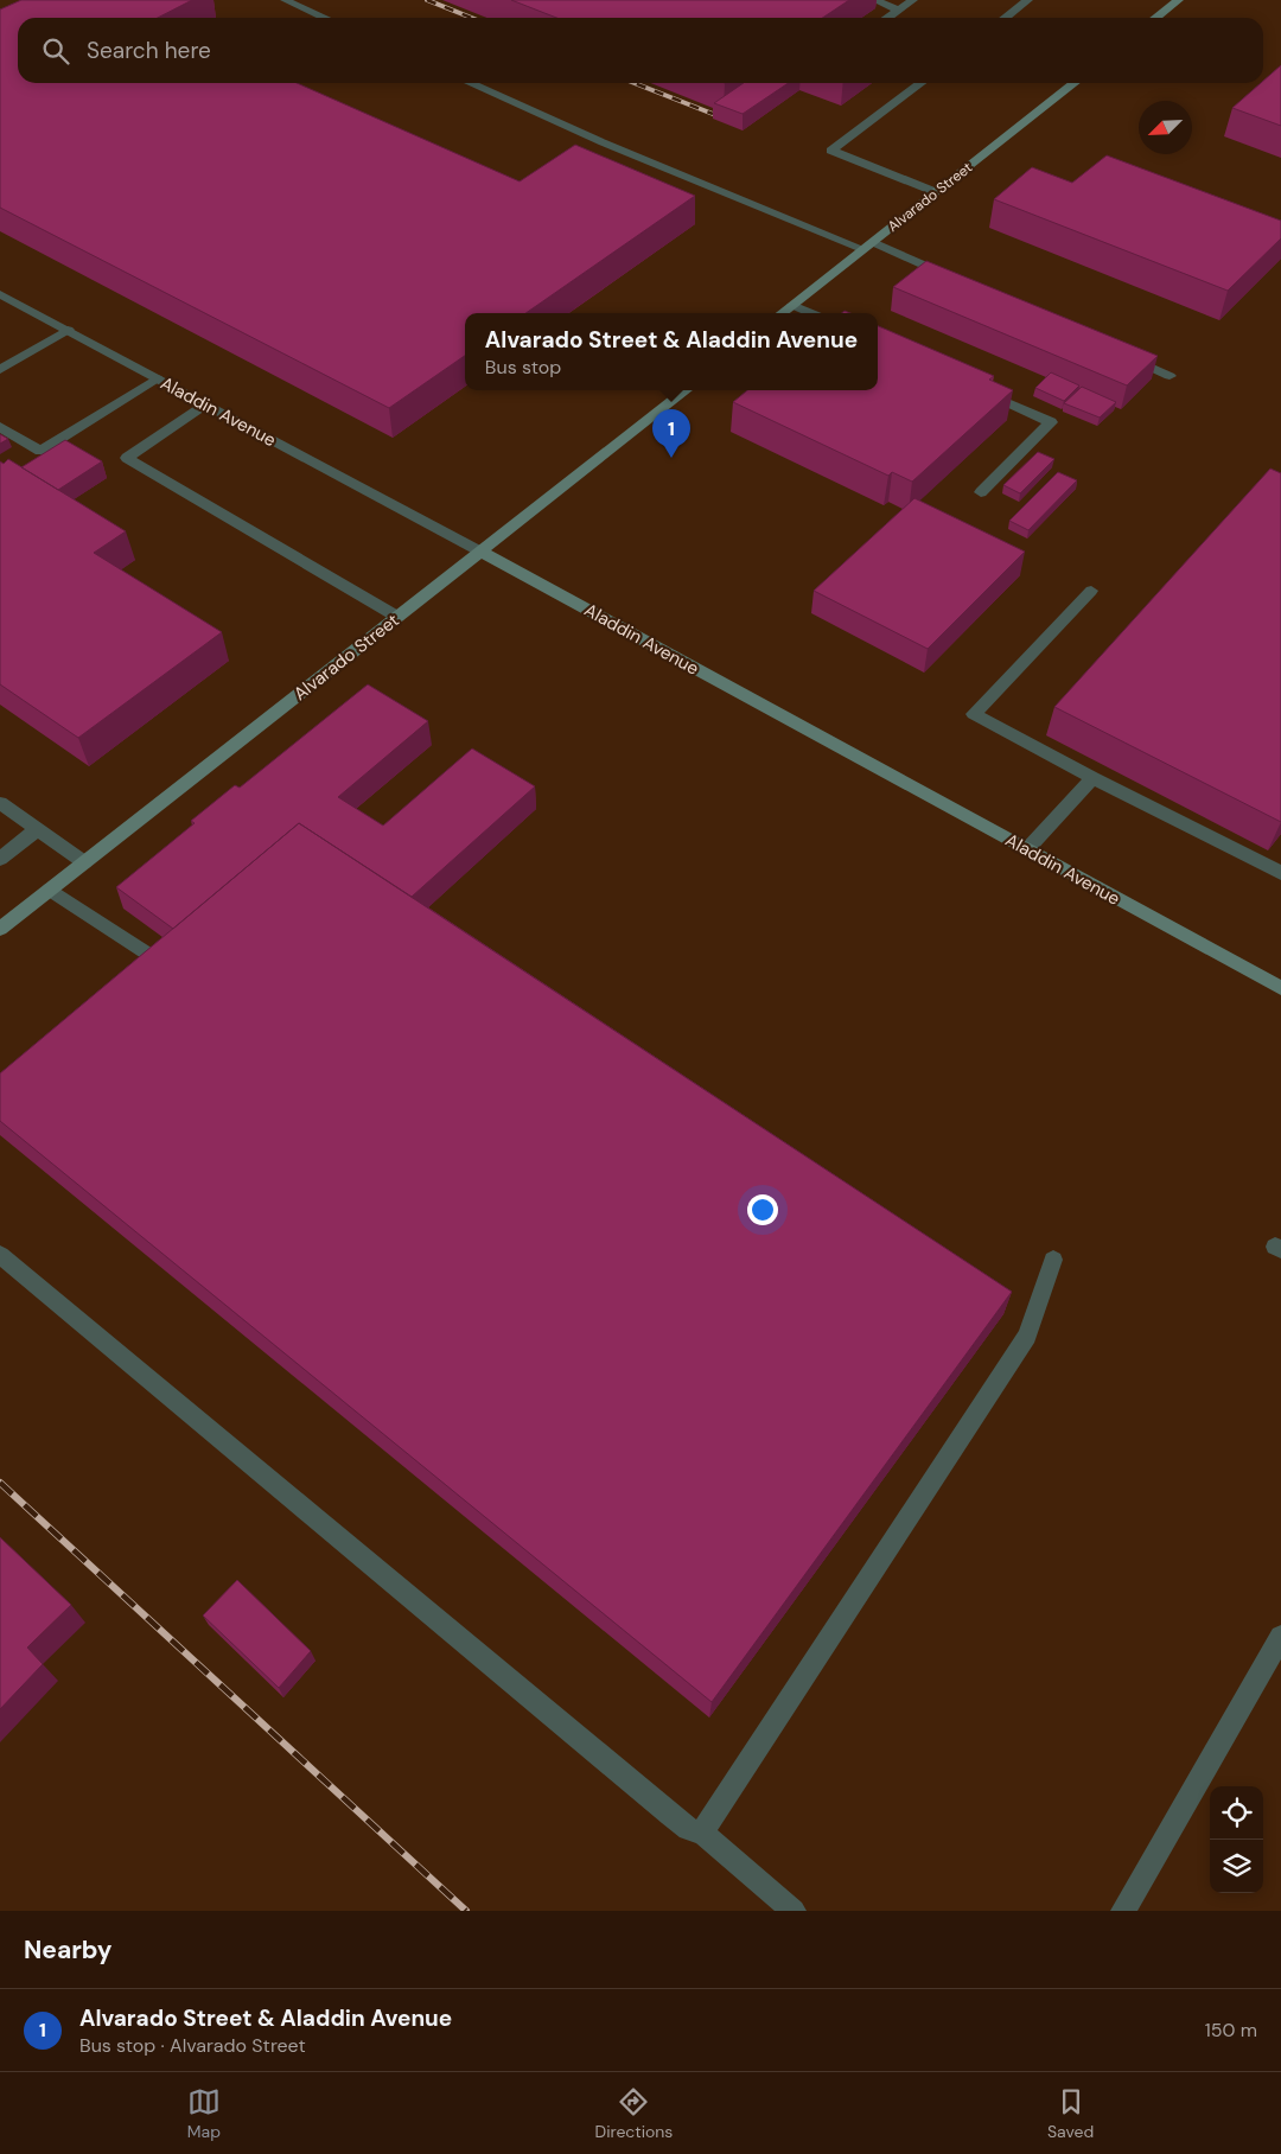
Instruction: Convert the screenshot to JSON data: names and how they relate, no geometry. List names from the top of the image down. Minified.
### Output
{"streets":{"street":["Alvarado Street","Aladdin Avenue"]},"crossings":[["Alvarado Street","Aladdin Avenue"]],"north":"bottom left","page":{"search":"Search here","popup":["Alvarado Street & Aladdin Avenue","Bus stop"],"pins":"1","heading":"Nearby","list":[{"mark":"1","name":"Alvarado Street & Aladdin Avenue","note":"Bus stop · Alvarado Street","value":"150 m"}],"nav":["Map","Directions","Saved"]}}
